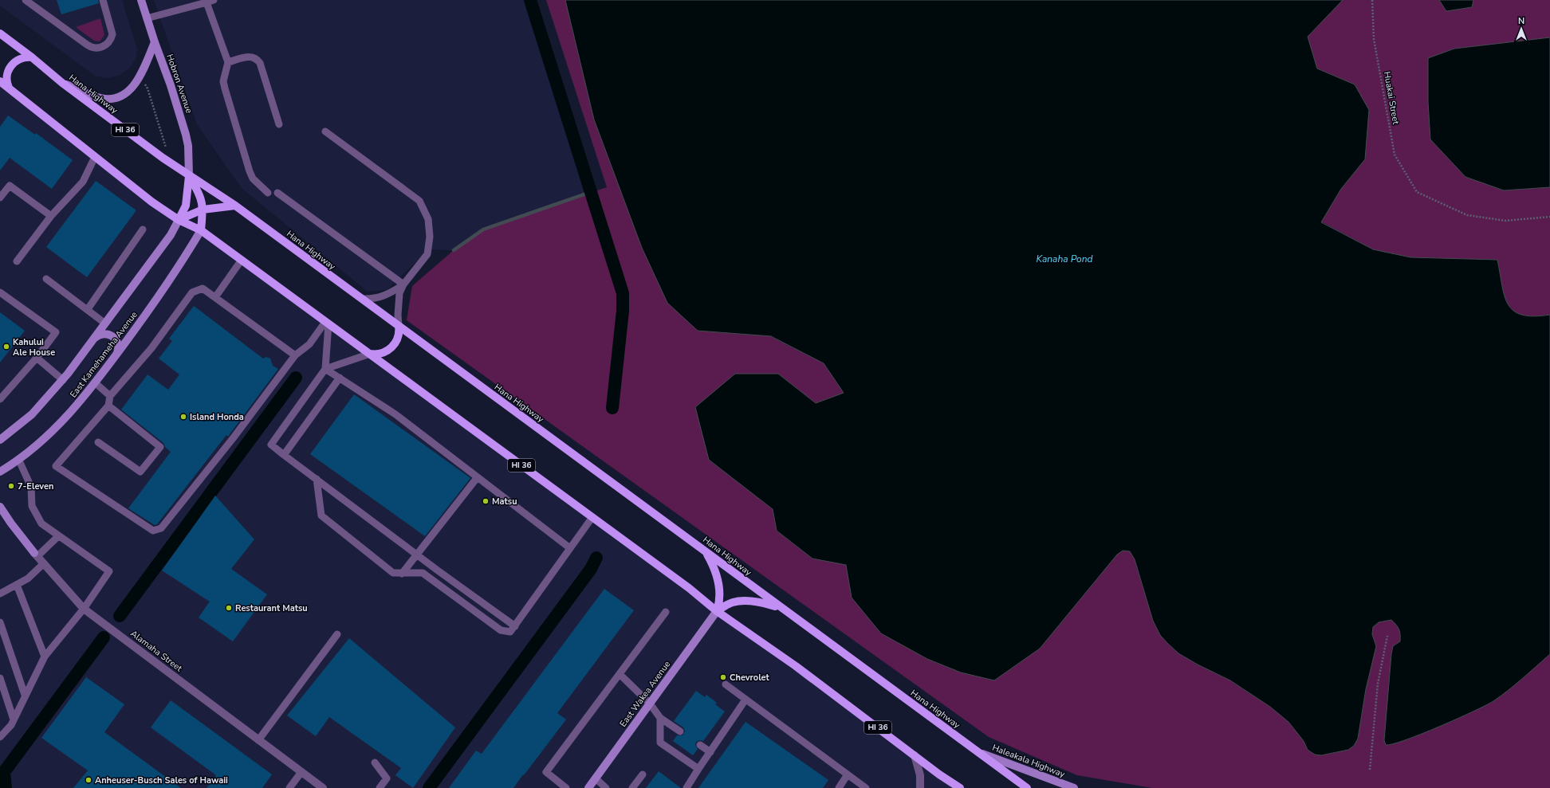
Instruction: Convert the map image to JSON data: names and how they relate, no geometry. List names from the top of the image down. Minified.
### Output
{"streets":{"main road":["Hana Highway","HI 36"],"street":["Hobron Avenue","East Kamehameha Avenue","Alamaha Street","East Wakea Avenue","Haleakala Highway"],"path":["Huakai Street"]},"crossings":[["Hobron Avenue","Hana Highway"],["Hana Highway","HI 36"],["Hana Highway","Haleakala Highway"],["HI 36","East Kamehameha Avenue"],["HI 36","East Wakea Avenue"]],"water":["Kanaha Pond"],"places":["Kahului Ale House","Island Honda","7-Eleven","Matsu","Restaurant Matsu","Chevrolet","Anheuser-Busch Sales of Hawaii"],"north":"top"}
